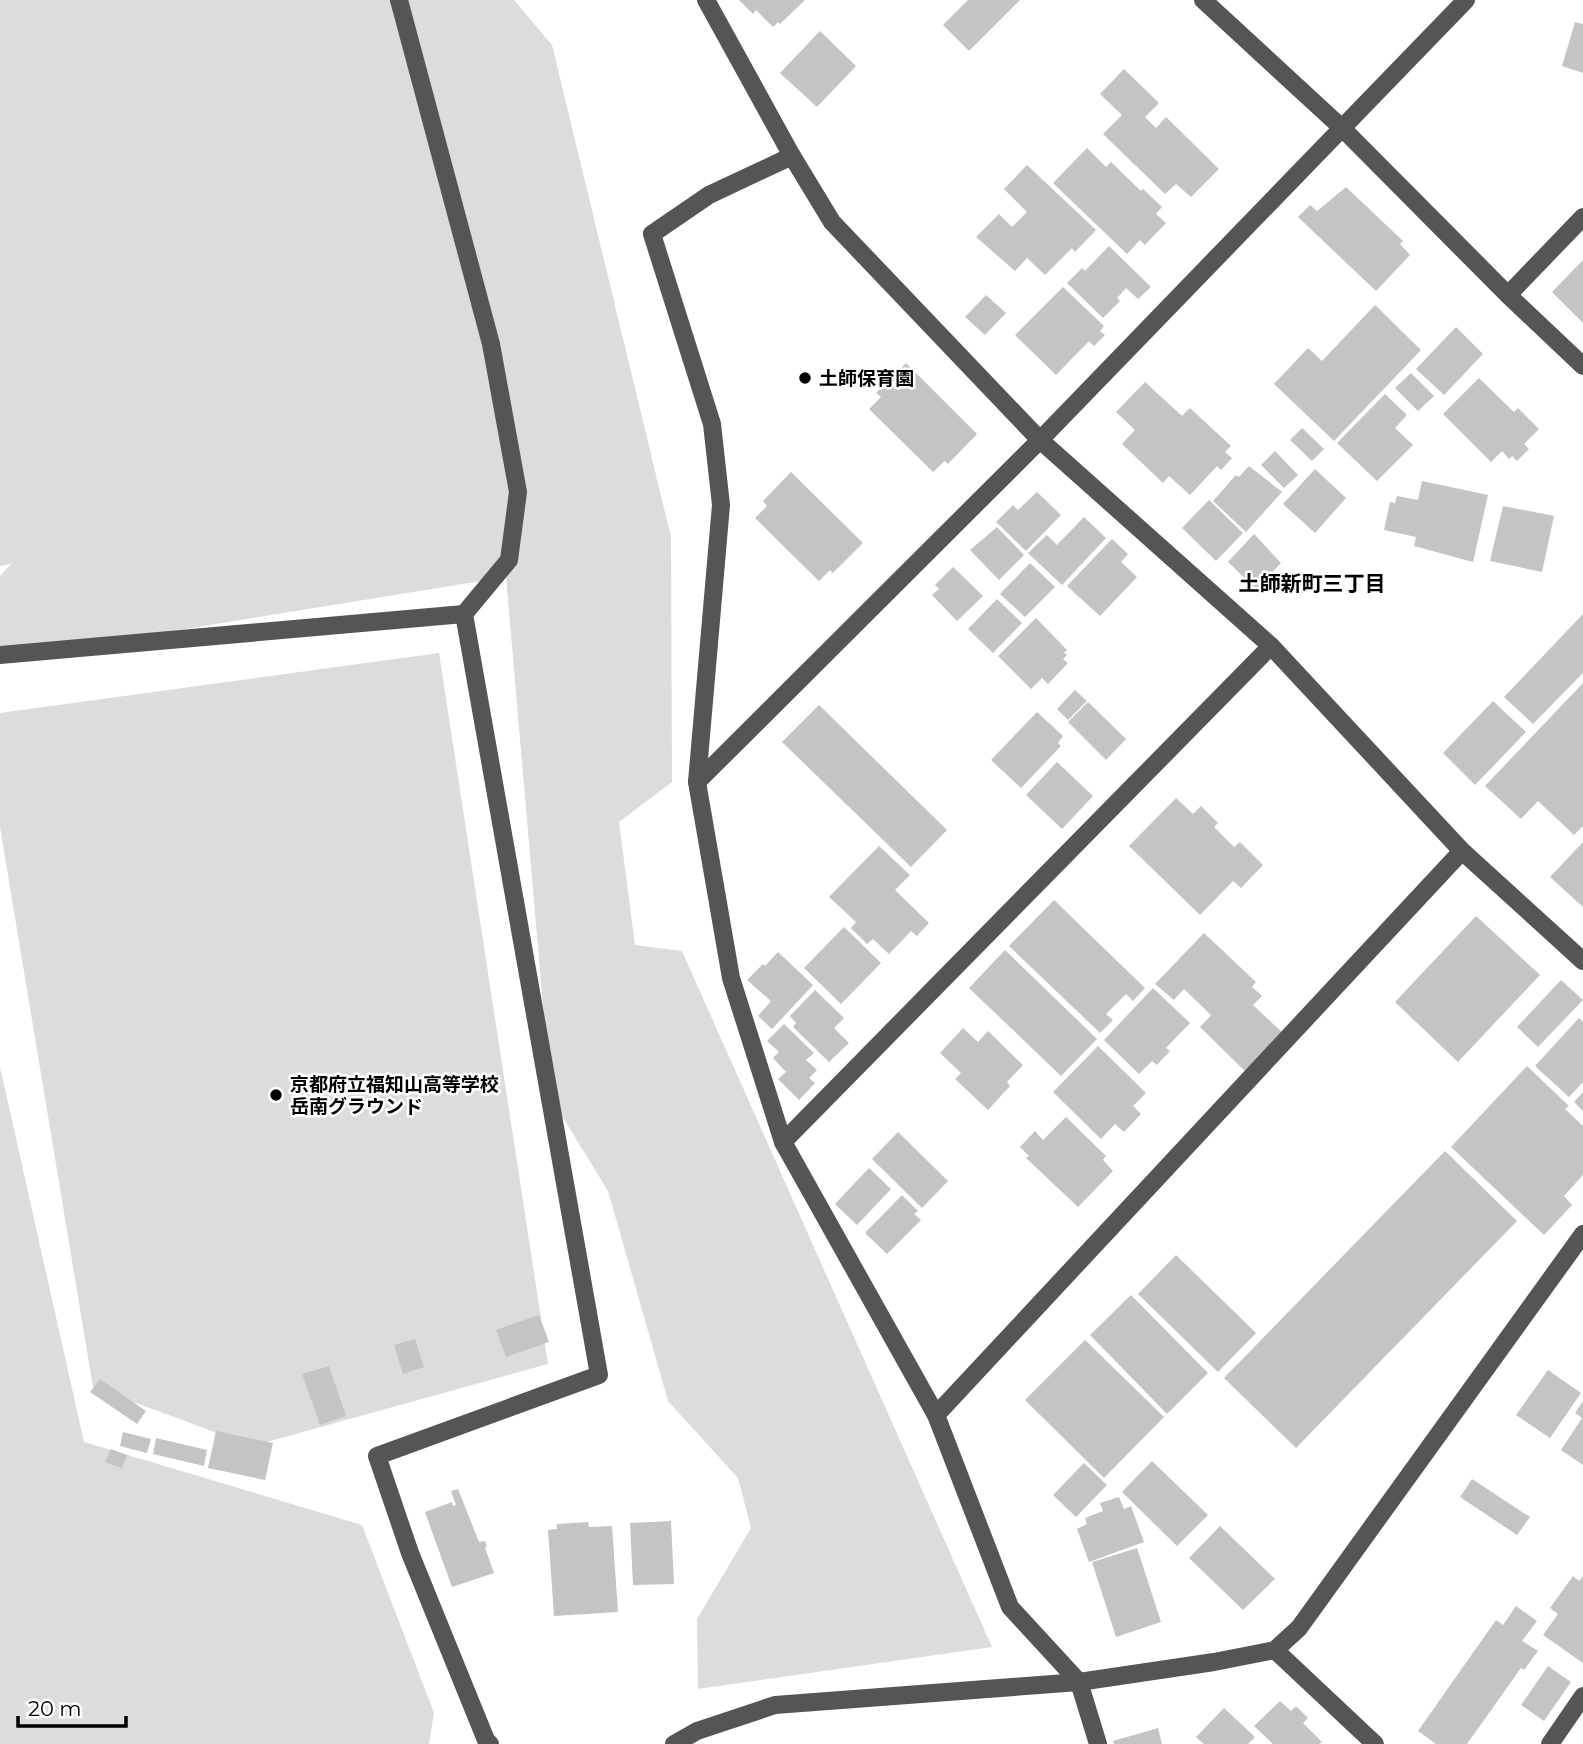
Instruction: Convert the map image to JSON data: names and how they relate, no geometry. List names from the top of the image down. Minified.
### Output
{"districts":["土師新町三丁目"],"places":["土師保育園","京都府立福知山高等学校 岳南グラウンド"],"scale_bar":"20 m"}
